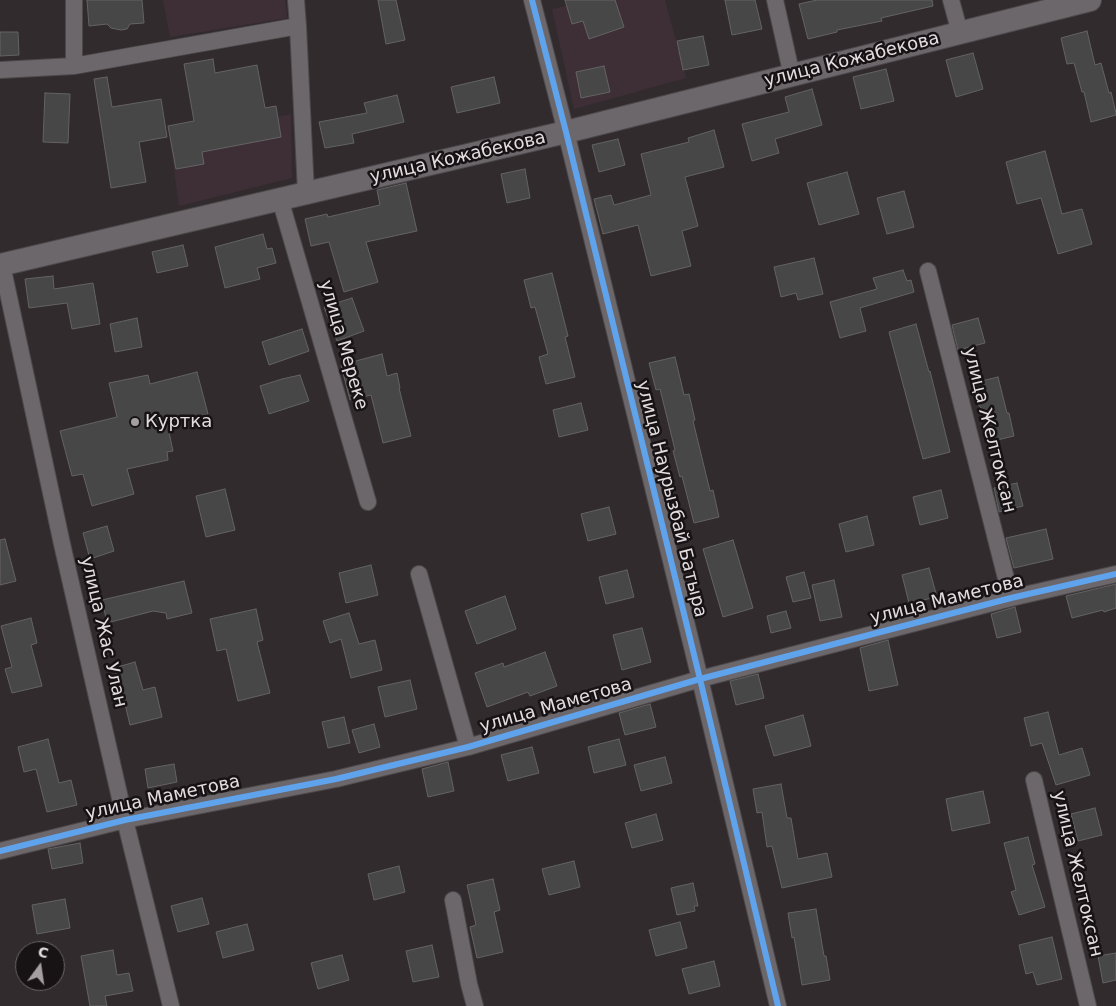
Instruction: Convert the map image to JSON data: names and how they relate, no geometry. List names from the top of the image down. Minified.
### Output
{"streets":{"main road":["улица Кожабекова"],"street":["улица Мереке","улица Желтоксан","улица Наурызбай Батыра","улица Маметова","улица Жас Улан"]},"crossings":[["улица Кожабекова","улица Мереке"],["улица Кожабекова","улица Наурызбай Батыра"],["улица Кожабекова","улица Жас Улан"],["улица Желтоксан","улица Маметова"],["улица Наурызбай Батыра","улица Маметова"],["улица Маметова","улица Жас Улан"]],"places":["Куртка"],"north":"top"}
